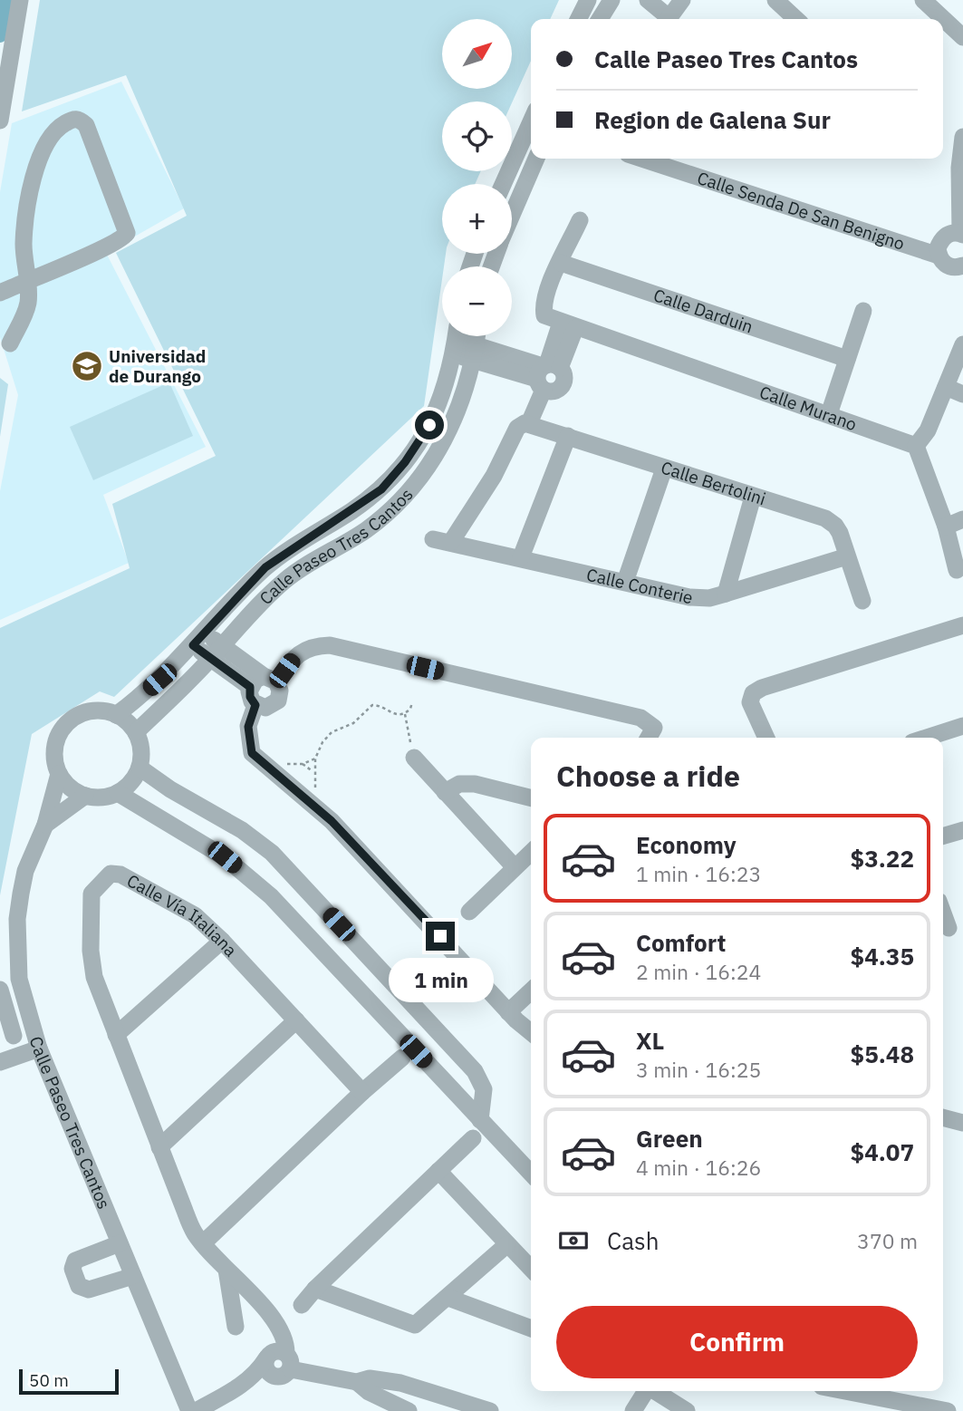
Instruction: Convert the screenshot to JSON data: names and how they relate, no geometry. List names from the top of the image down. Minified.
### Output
{"streets":{"street":["Calle Senda De San Benigno","Calle Darduin","Calle Murano","Calle Bertolini","Calle Paseo Tres Cantos","Calle Conterie","Calle Vía Italiana"]},"crossings":[["Calle Bertolini","Calle Conterie"]],"places":{"school or university":["Universidad de Durango"]},"scale_bar":"50 m","north":"top right","page":{"map_buttons":["+","−"],"banner":["Calle Paseo Tres Cantos","Region de Galena Sur"],"heading":"Choose a ride","list":[{"name":"Economy","note":"1 min · 16:23","value":"$3.22"},{"name":"Comfort","note":"2 min · 16:24","value":"$4.35"},{"name":"XL","note":"3 min · 16:25","value":"$5.48"},{"name":"Green","note":"4 min · 16:26","value":"$4.07"}],"bubble":"1 min","pay":["Cash","370 m"],"buttons":"Confirm","scale":"50 m"}}
